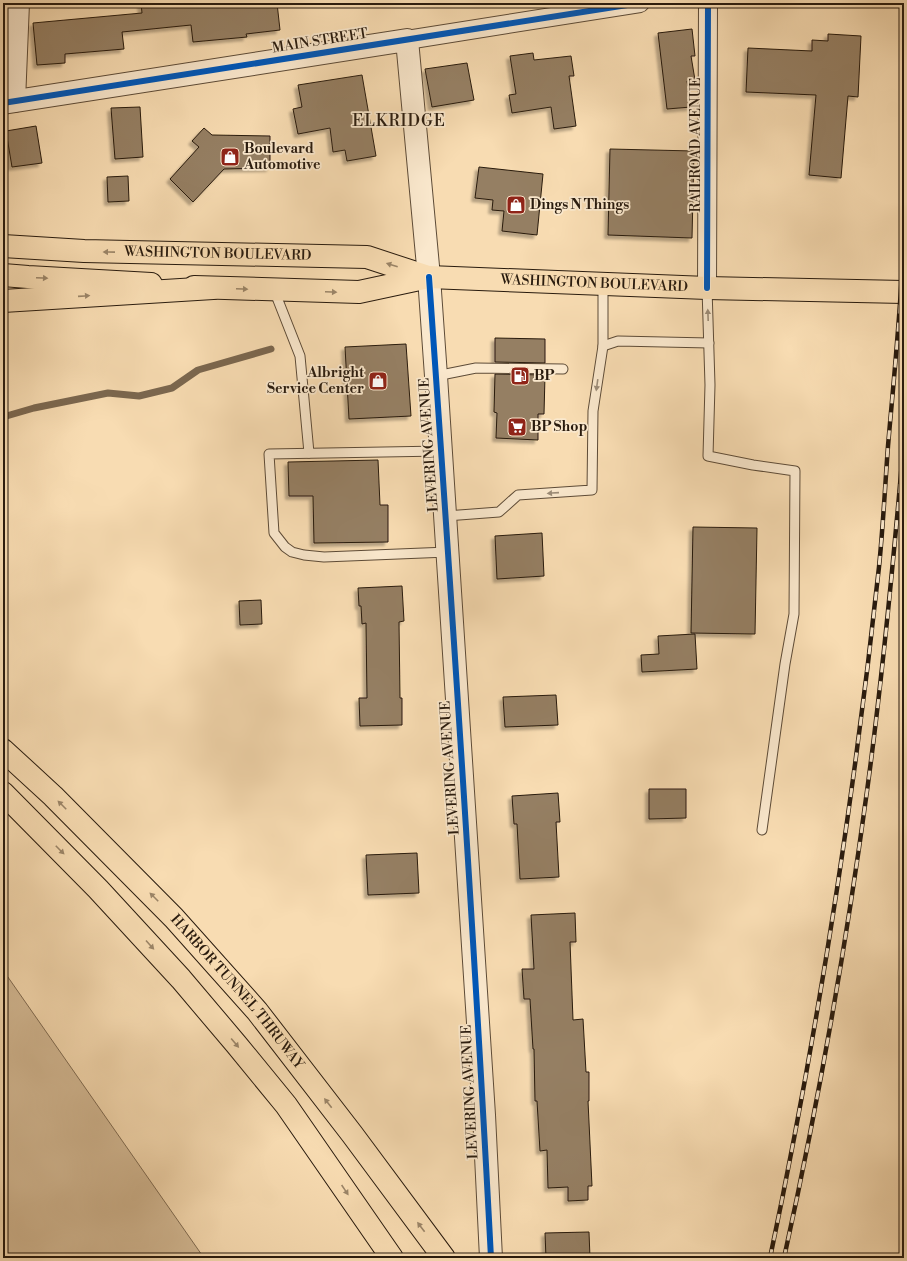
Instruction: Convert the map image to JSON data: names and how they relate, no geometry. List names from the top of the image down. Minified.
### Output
{"streets":{"main road":["WASHINGTON BOULEVARD","HARBOR TUNNEL THRUWAY"],"street":["MAIN STREET","RAILROAD AVENUE","LEVERING AVENUE"]},"crossings":[["MAIN STREET","LEVERING AVENUE"],["RAILROAD AVENUE","WASHINGTON BOULEVARD"],["WASHINGTON BOULEVARD","LEVERING AVENUE"]],"districts":["ELKRIDGE"],"places":{"shop":["Boulevard Automotive","Dings N Things","Albright Service Center"],"fuel station":["BP"],"supermarket":["BP Shop"]}}
